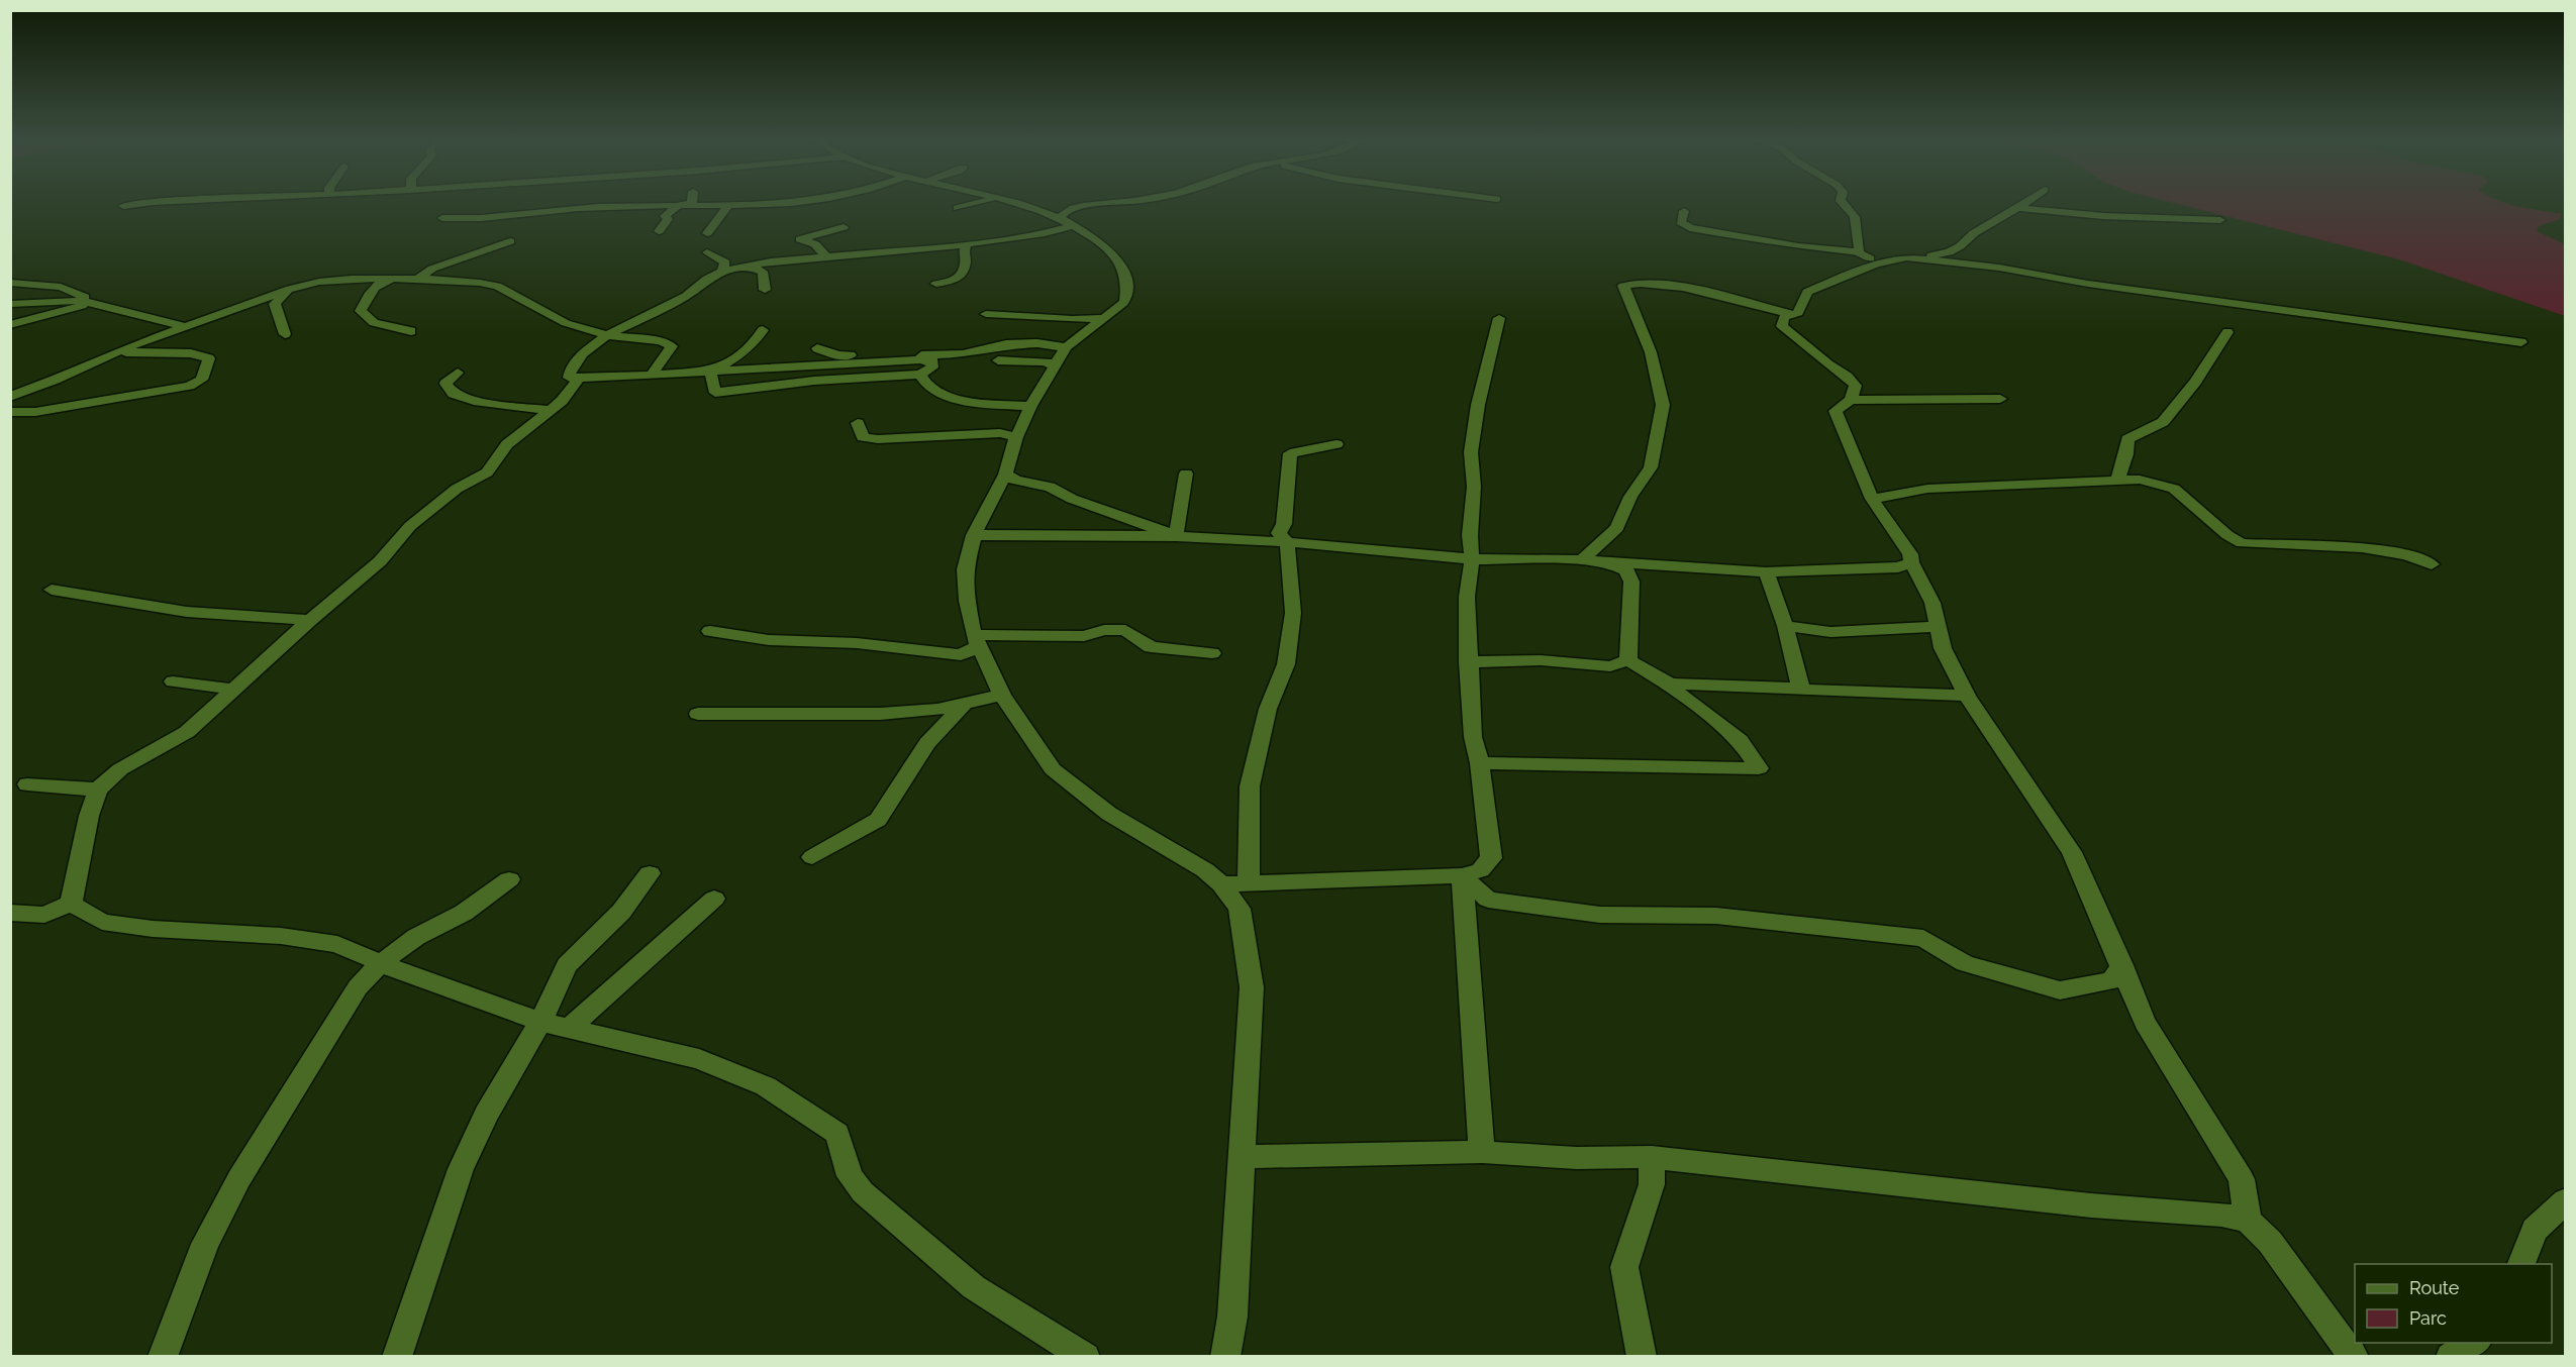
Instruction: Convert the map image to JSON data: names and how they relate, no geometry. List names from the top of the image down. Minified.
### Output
{"legend":["Route","Parc"]}
